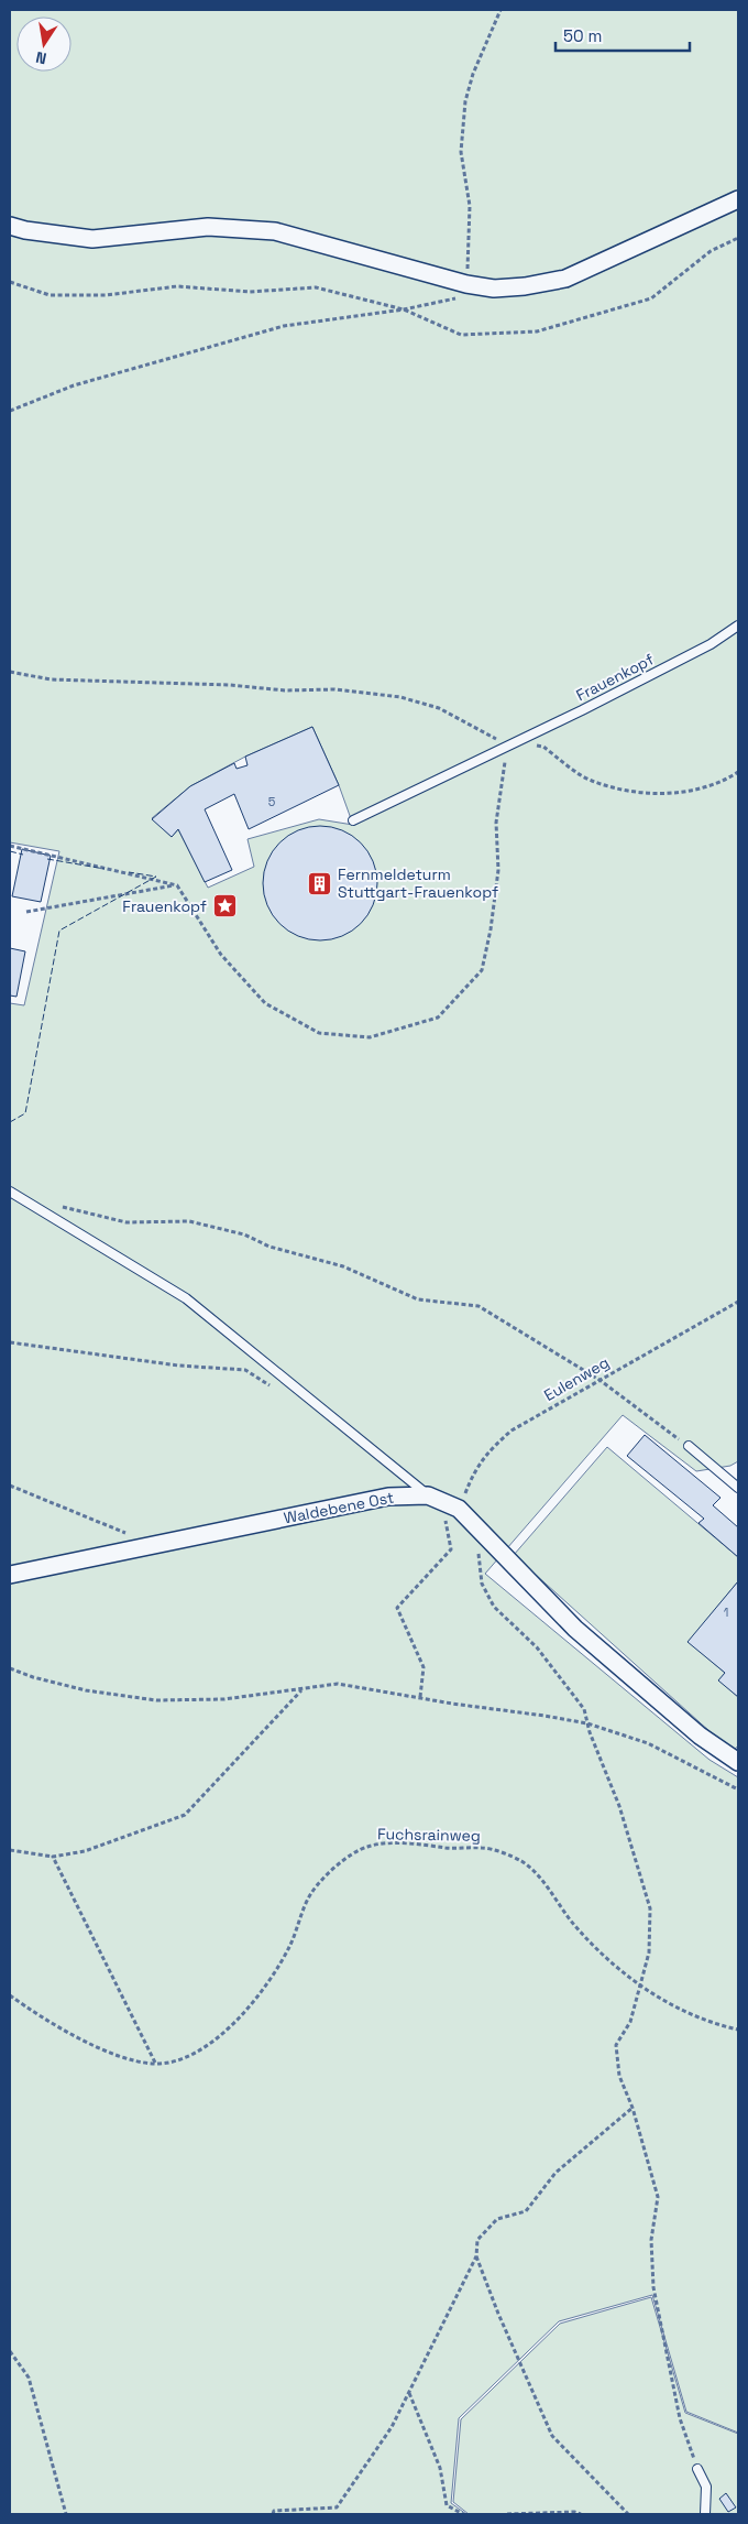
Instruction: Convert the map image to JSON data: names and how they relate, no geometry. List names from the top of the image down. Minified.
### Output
{"streets":{"street":["Waldebene Ost"],"lane":["Frauenkopf"],"path":["Eulenweg","Fuchsrainweg"]},"crossings":[["Eulenweg","Waldebene Ost"]],"places":{"building":["Fernmeldeturm Stuttgart-Frauenkopf"],"place":["Frauenkopf"]},"house_numbers":["5","1"],"scale_bar":"50 m","north":"bottom"}
